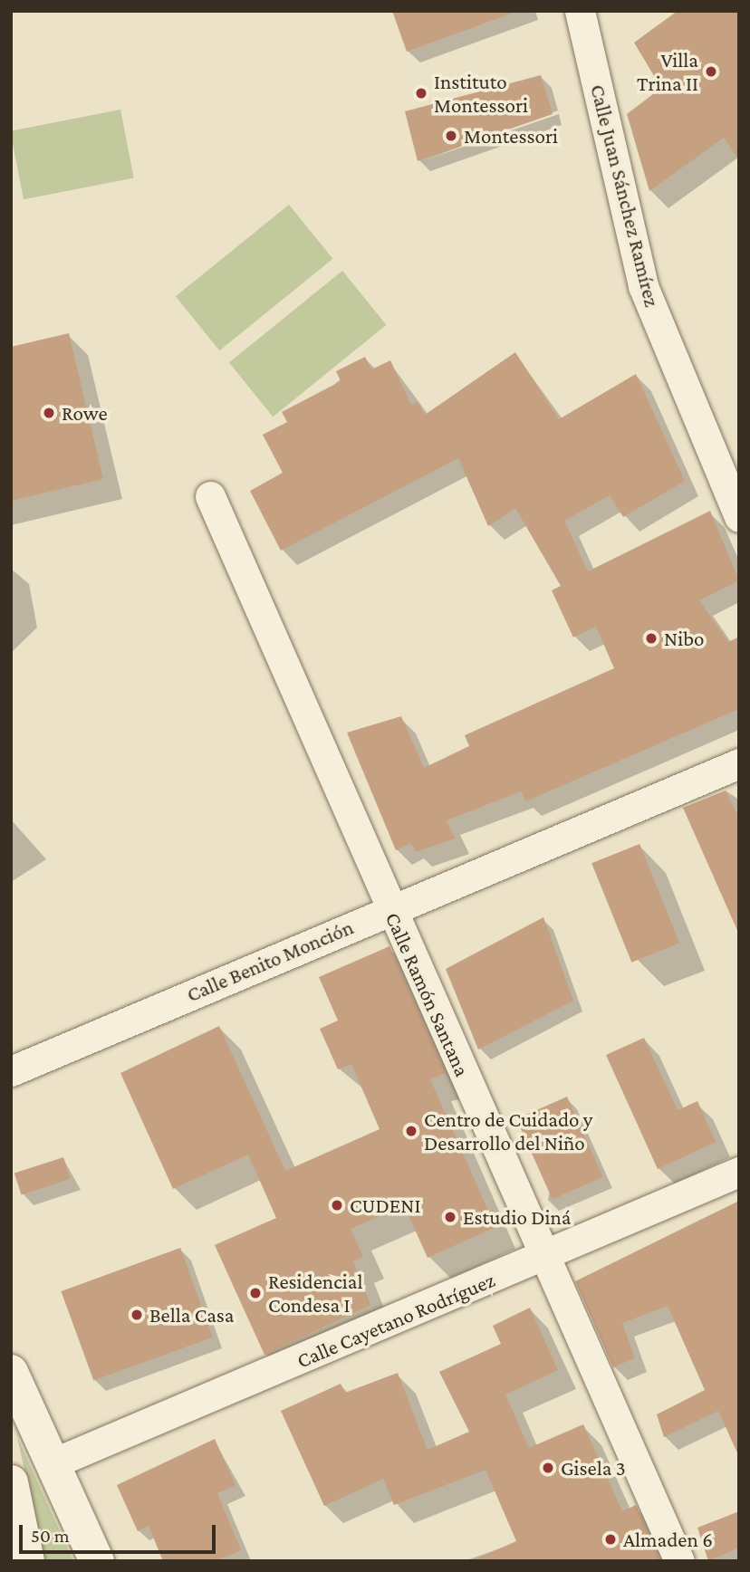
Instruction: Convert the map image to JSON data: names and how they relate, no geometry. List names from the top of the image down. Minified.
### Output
{"streets":{"street":["Calle Juan Sánchez Ramírez","Calle Benito Monción","Calle Ramón Santana","Calle Cayetano Rodríguez"]},"crossings":[["Calle Benito Monción","Calle Ramón Santana"],["Calle Ramón Santana","Calle Cayetano Rodríguez"]],"places":["Villa Trina II","Instituto Montessori","Montessori","Rowe","Nibo","Centro de Cuidado y Desarrollo del Niño","CUDENI","Estudio Diná","Residencial Condesa I","Bella Casa","Gisela 3","Almaden 6"],"scale_bar":"50 m"}
